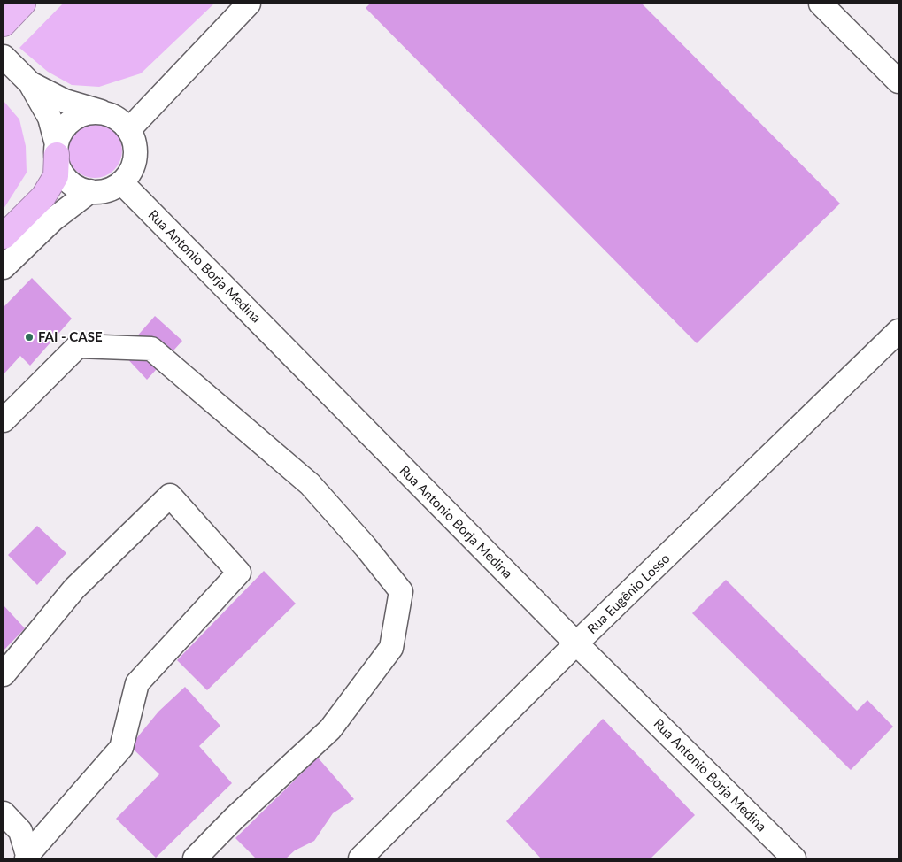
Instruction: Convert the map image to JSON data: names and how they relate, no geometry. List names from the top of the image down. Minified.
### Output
{"streets":{"street":["Rua Antonio Borja Medina","Rua Eugênio Losso"]},"crossings":[["Rua Antonio Borja Medina","Rua Eugênio Losso"]],"places":["FAI - CASE"]}
